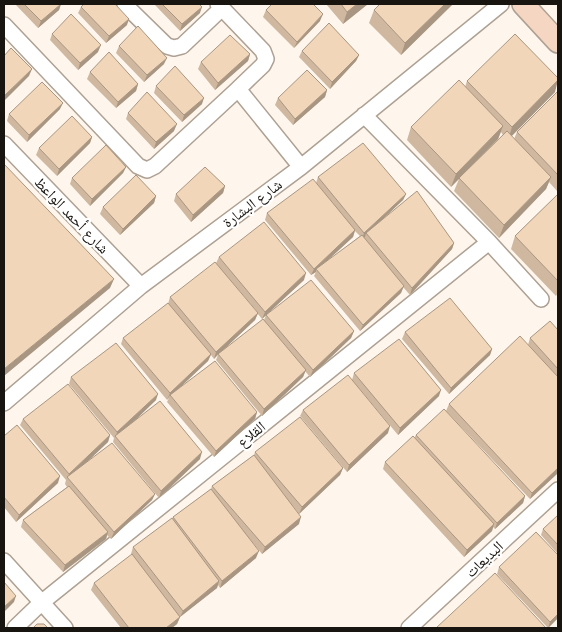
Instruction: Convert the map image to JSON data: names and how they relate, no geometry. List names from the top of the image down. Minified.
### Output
{"streets":{"street":["شارع البشارة","شارع أحمد الواعظ","القلاع","البديعات"]},"crossings":[["شارع البشارة","شارع أحمد الواعظ"]]}
